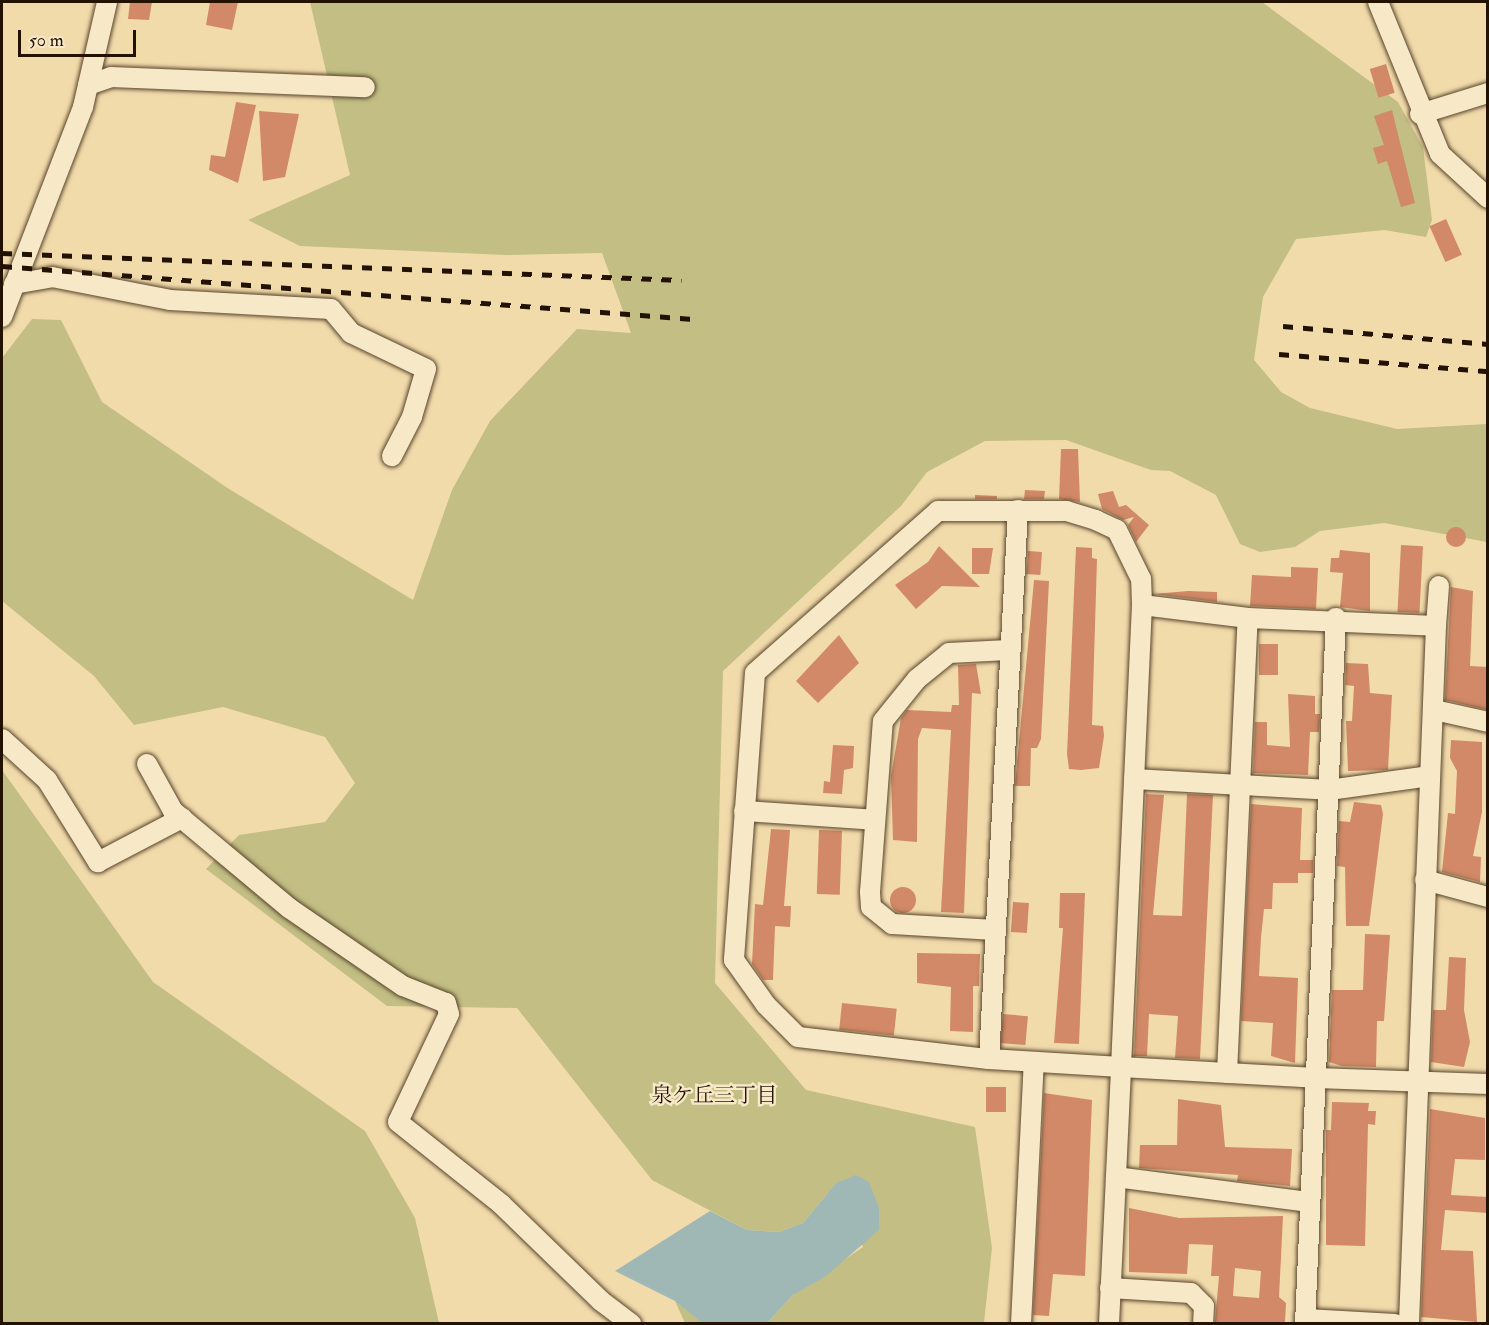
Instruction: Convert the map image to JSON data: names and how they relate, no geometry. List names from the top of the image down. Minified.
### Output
{"districts":["泉ケ丘三丁目"],"scale_bar":"50 m"}
